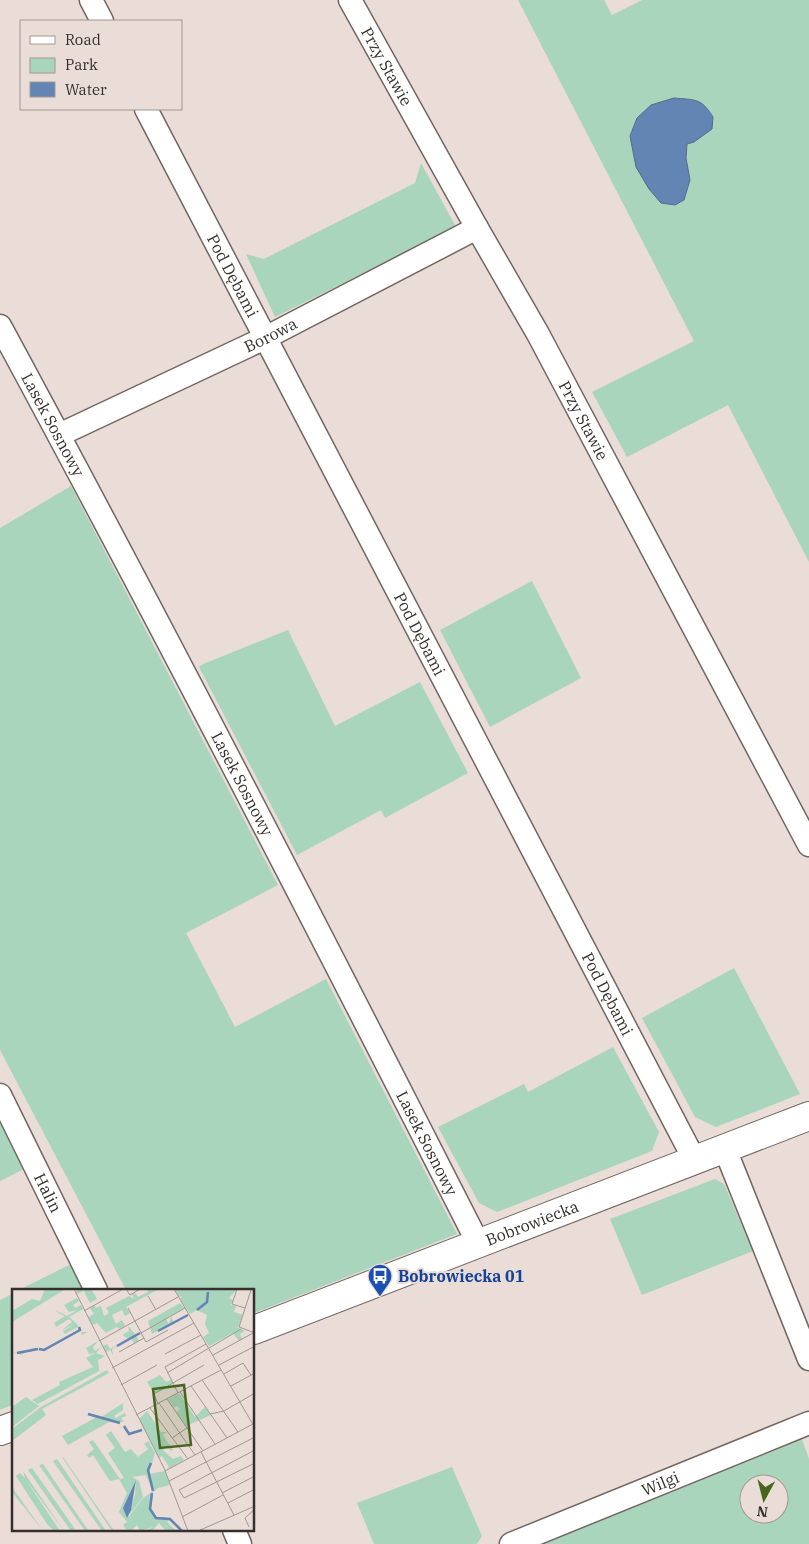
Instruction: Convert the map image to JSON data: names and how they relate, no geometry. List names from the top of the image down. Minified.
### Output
{"streets":{"street":["Przy Stawie","Pod Dębami","Borowa","Lasek Sosnowy","Halin","Bobrowiecka","Wilgi"]},"crossings":[["Przy Stawie","Borowa"],["Pod Dębami","Borowa"],["Pod Dębami","Bobrowiecka"],["Borowa","Lasek Sosnowy"],["Lasek Sosnowy","Bobrowiecka"]],"places":{"bus stop":["Bobrowiecka 01"]},"legend":["Road","Park","Water"],"north":"bottom"}
